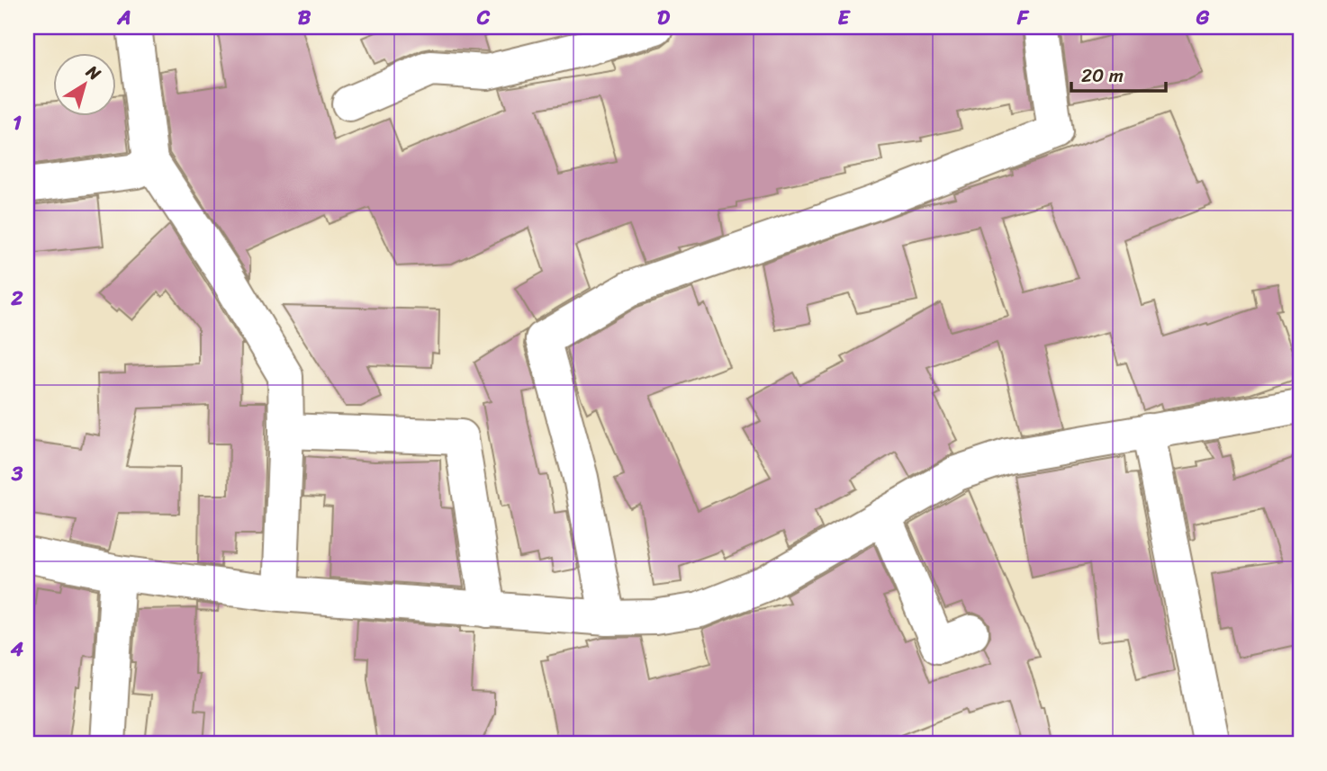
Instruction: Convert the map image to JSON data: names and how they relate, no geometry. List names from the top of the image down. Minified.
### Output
{"scale_bar":"20 m","north":"top right","grid":{"columns":["A","B","C","D","E","F","G"],"rows":["1","2","3","4"]}}
